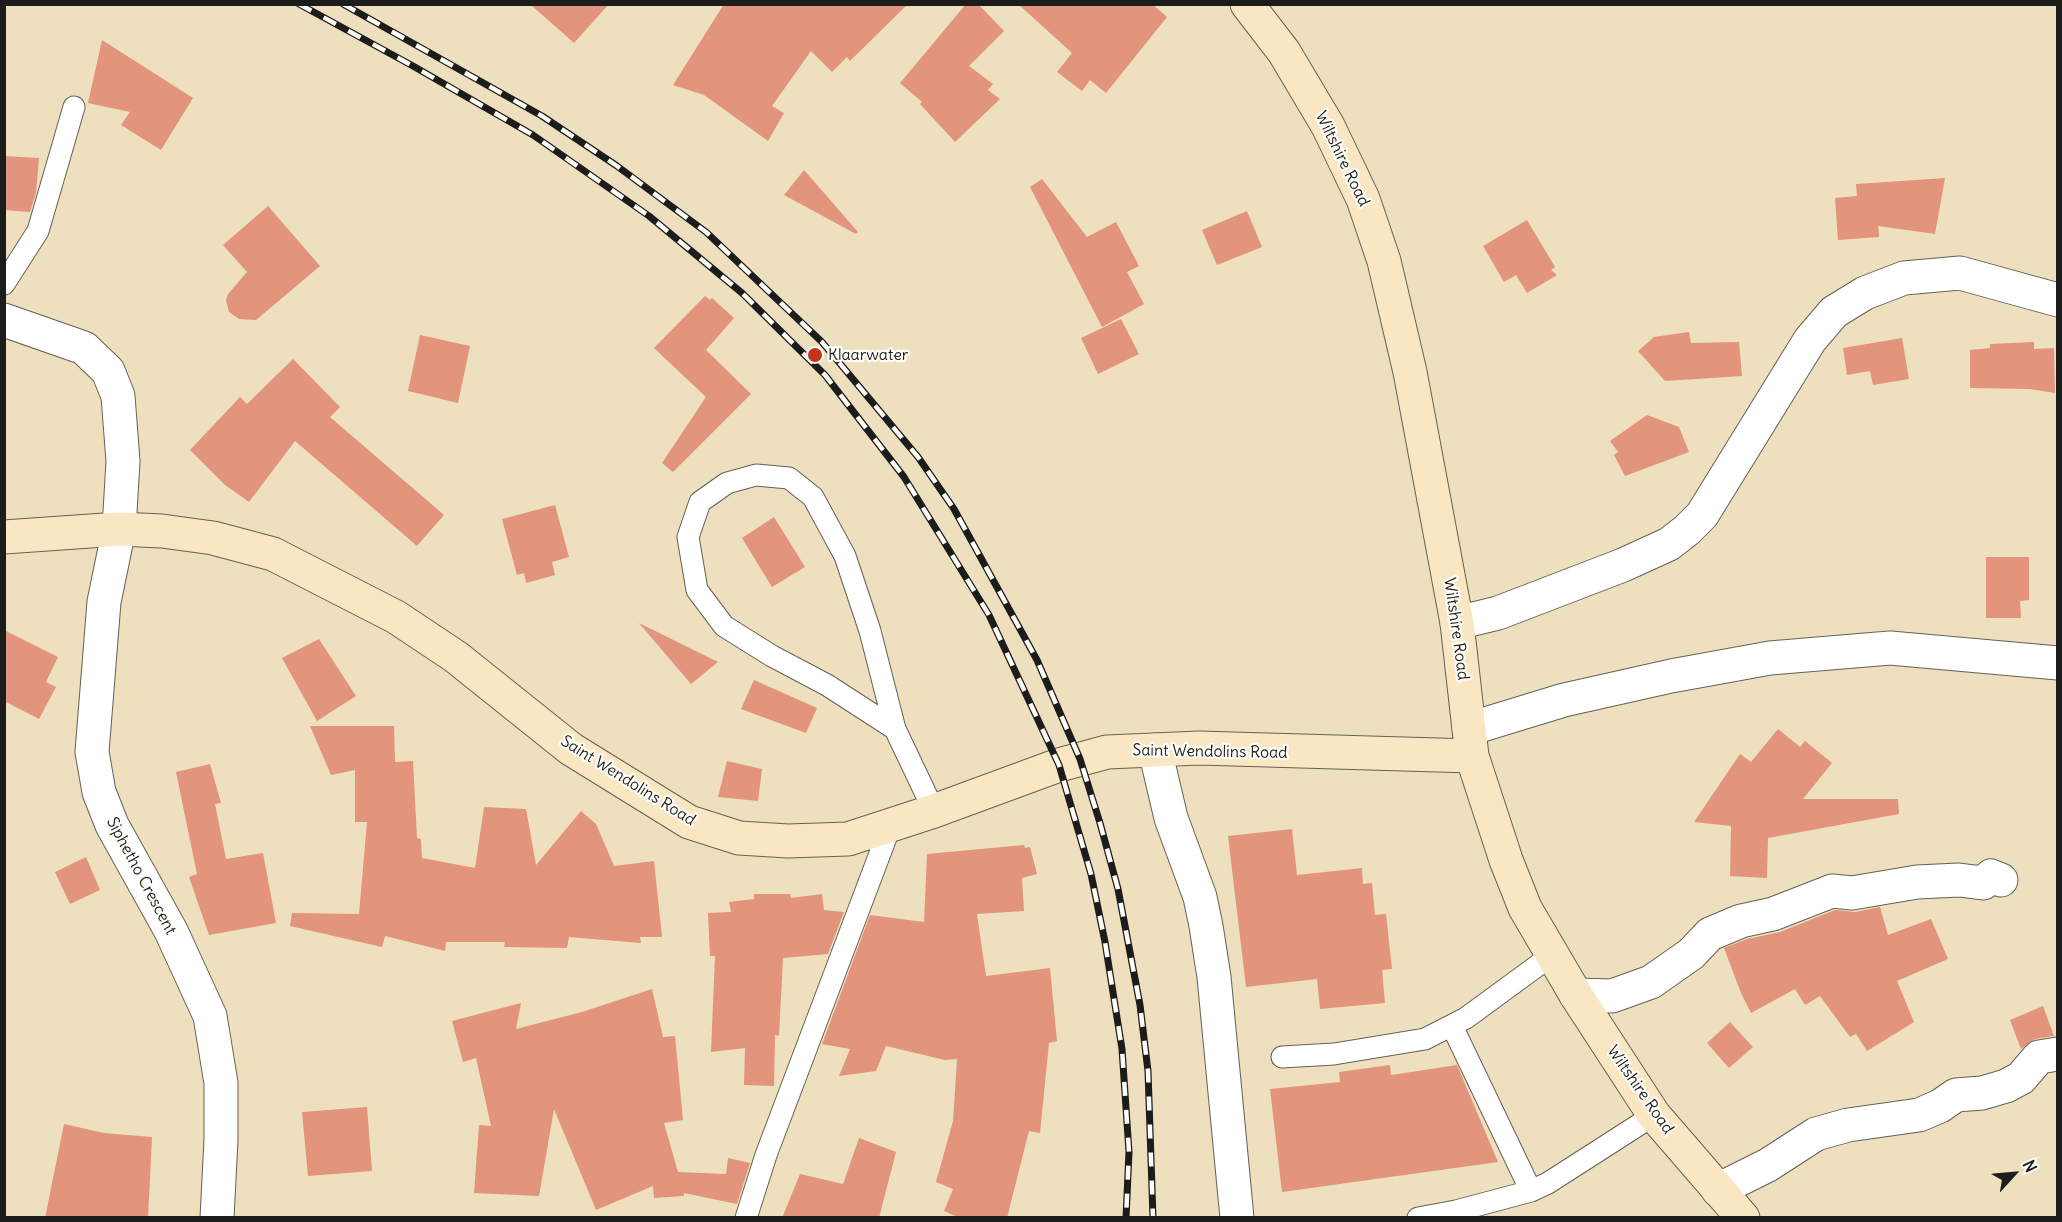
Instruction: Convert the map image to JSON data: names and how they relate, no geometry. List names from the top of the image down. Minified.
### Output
{"streets":{"street":["Wiltshire Road","Saint Wendolins Road","Siphetho Crescent"]},"crossings":[["Wiltshire Road","Saint Wendolins Road"],["Saint Wendolins Road","Siphetho Crescent"]],"places":["Klaarwater"],"north":"top right"}
